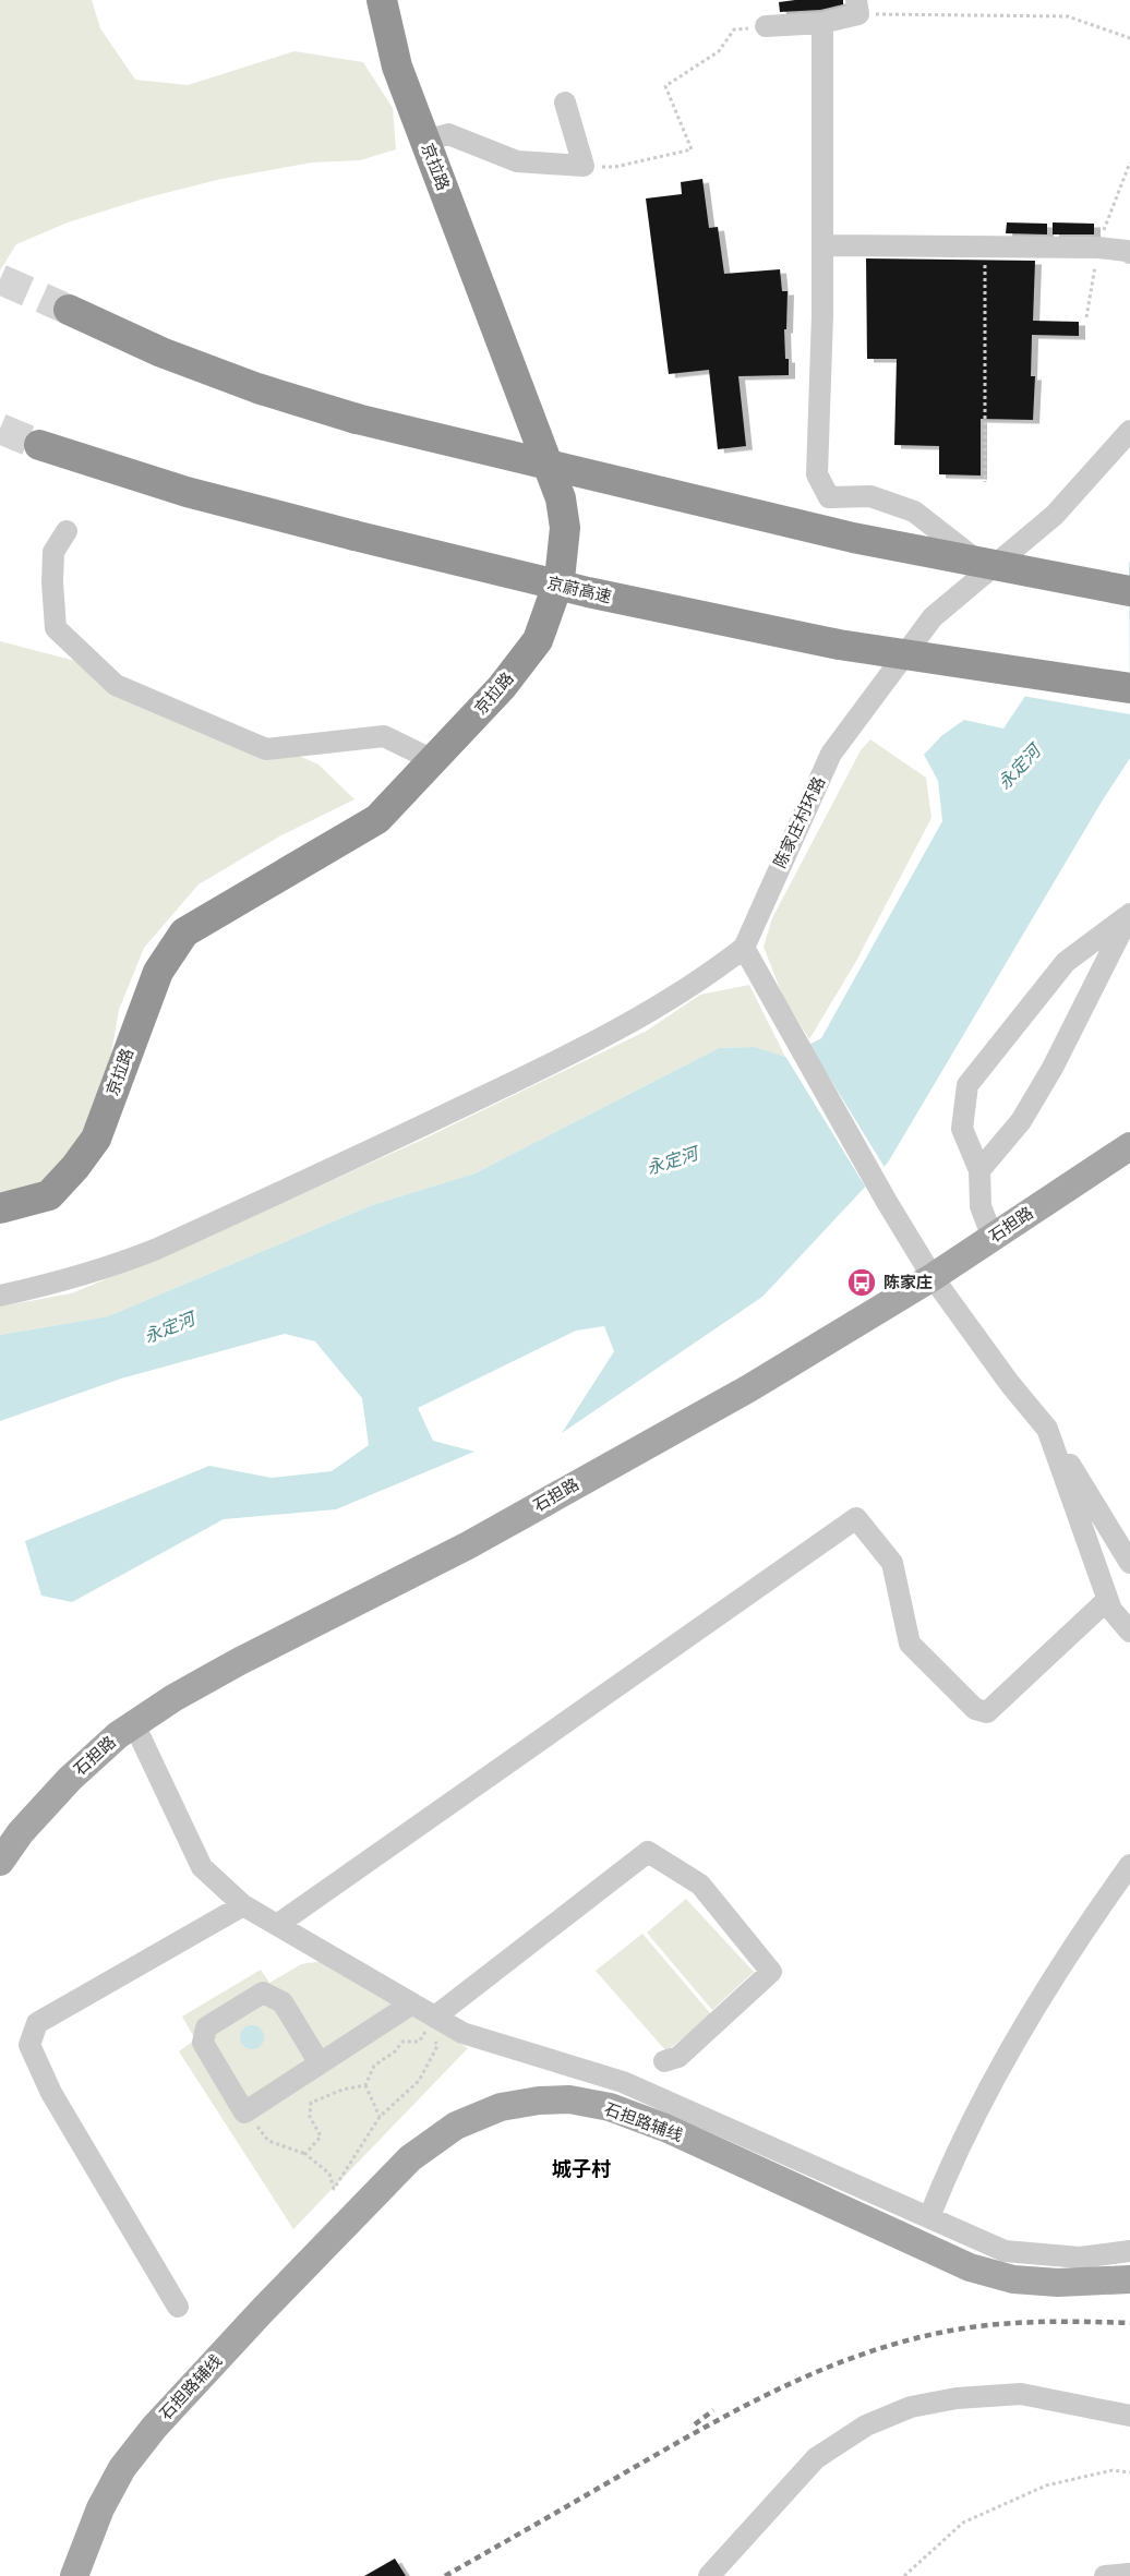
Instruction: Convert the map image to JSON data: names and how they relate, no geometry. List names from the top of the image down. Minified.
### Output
{"streets":{"highway":["京拉路","京蔚高速"],"main road":["石担路","石担路辅线"],"street":["陈家庄村环路"]},"districts":["城子村"],"water":["永定河"],"places":{"bus stop":["陈家庄"]}}
